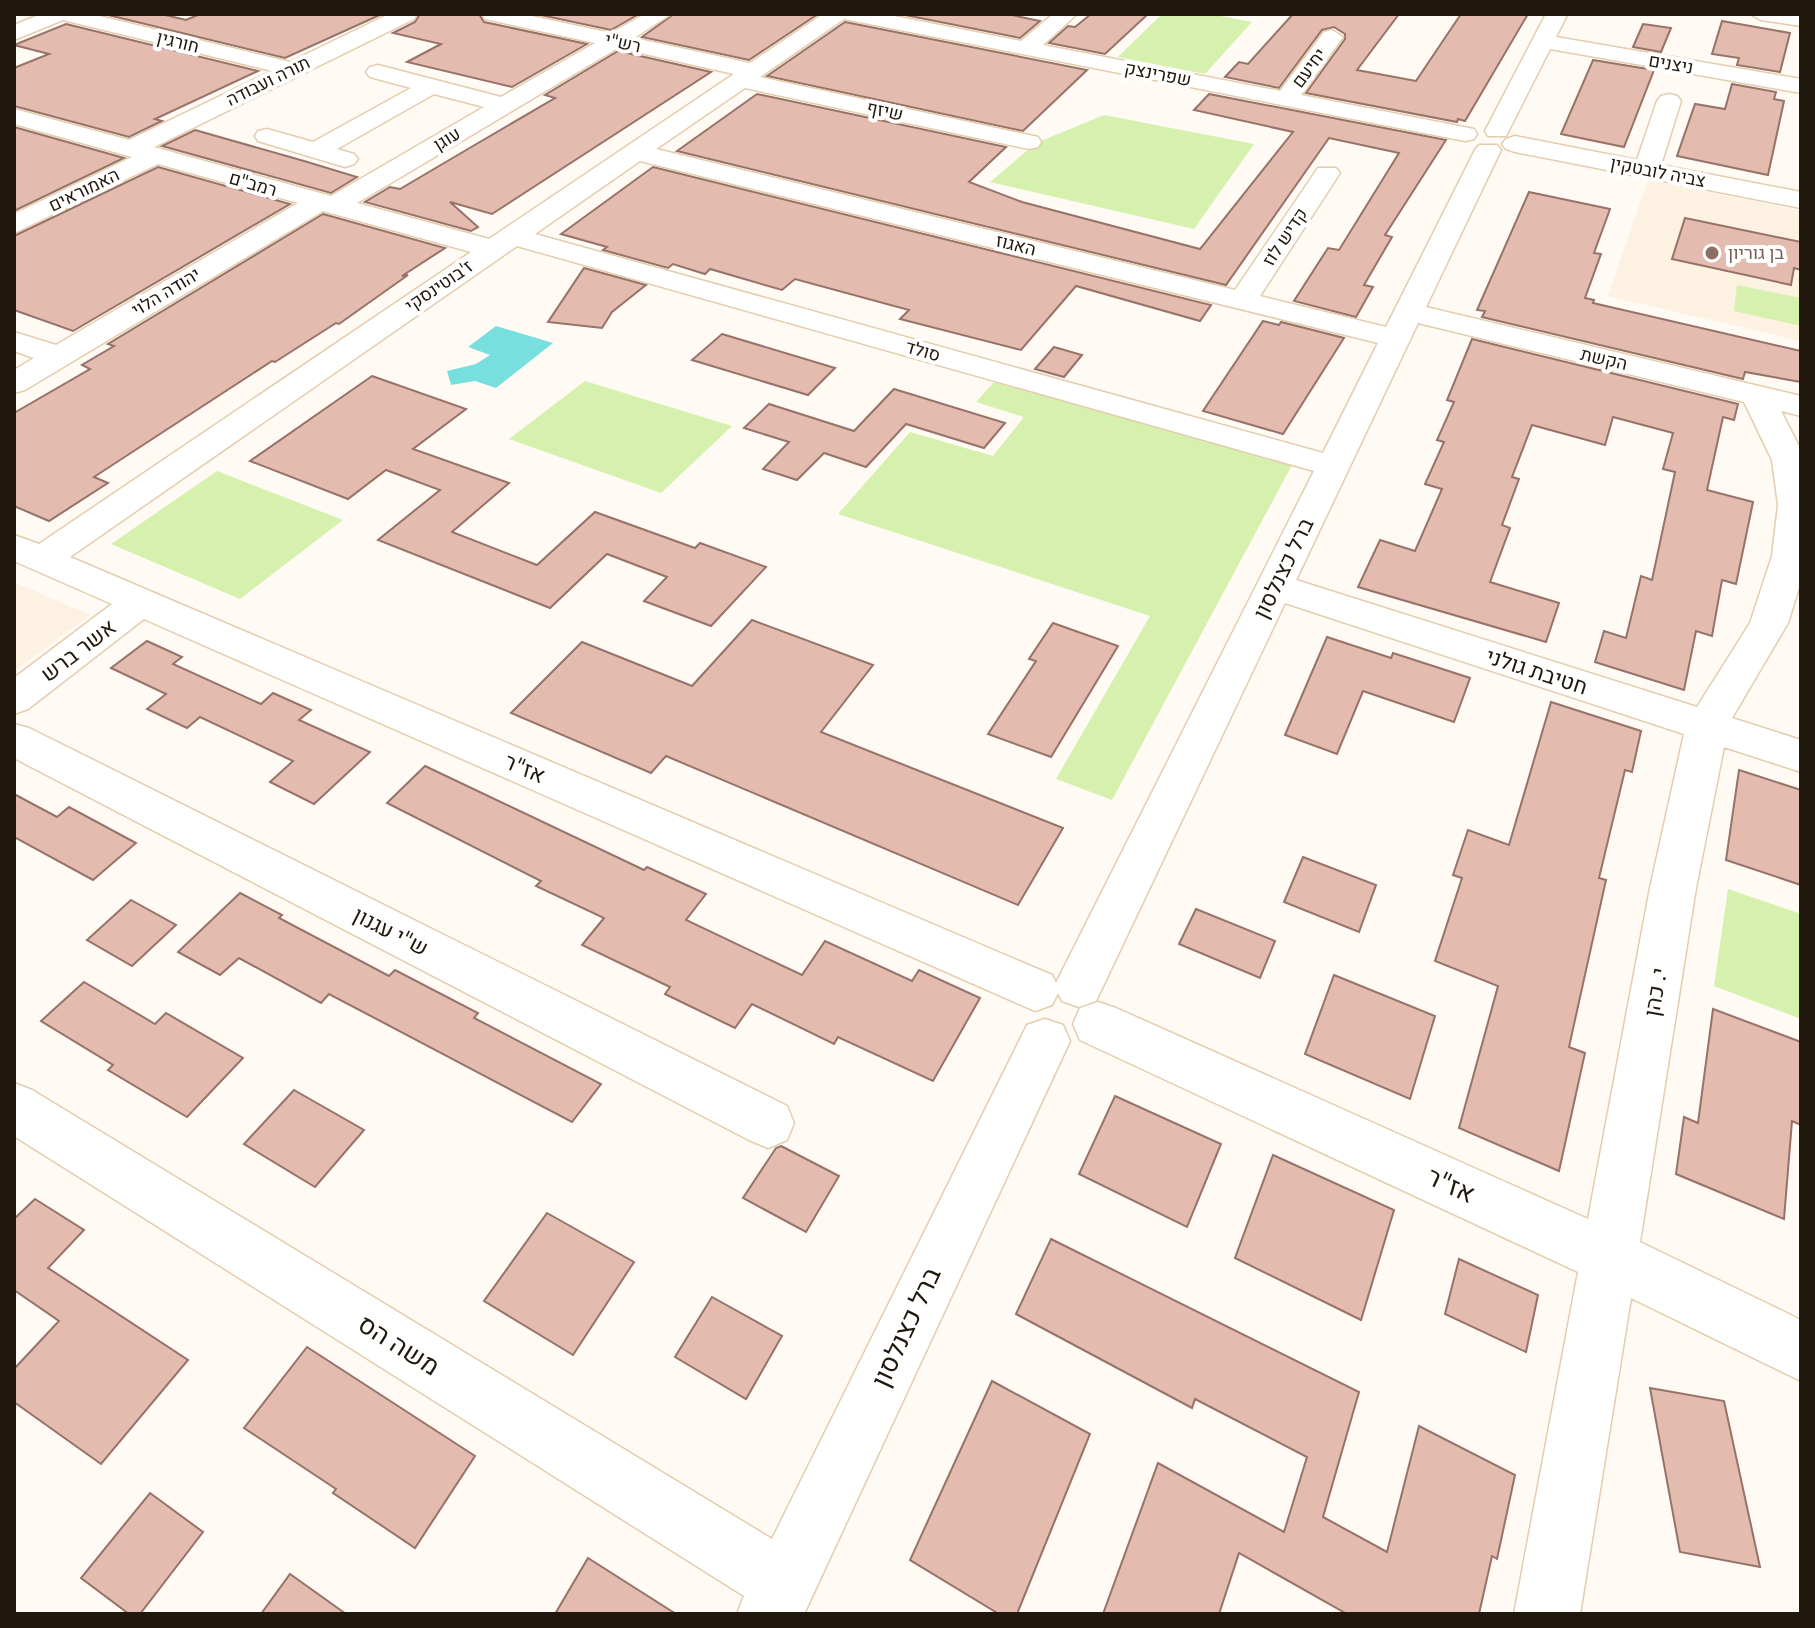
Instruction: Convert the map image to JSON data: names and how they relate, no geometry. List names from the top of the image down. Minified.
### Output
{"streets":{"street":["חורגין","רש\"י","ניצנים","יחיעם","שפרינצק","תורה ועבודה","שיזף","עוגן","צביה לובטקין","רמב\"ם","האמוראים","קדיש לוז","האגוז","ז'בוטינסקי","יהודה הלוי","סולד","הקשת","ברל כצנלסון","אשר ברש","חטיבת גולני","אז\"ר","ש\"י עגנון","י. כהן","משה הס"]},"crossings":[["חורגין","תורה ועבודה"],["רש\"י","שיזף"],["רש\"י","עוגן"],["רש\"י","ז'בוטינסקי"],["ניצנים","ברל כצנלסון"],["יחיעם","שפרינצק"],["שפרינצק","צביה לובטקין"],["שפרינצק","ברל כצנלסון"],["תורה ועבודה","רמב\"ם"],["תורה ועבודה","האמוראים"],["שיזף","ז'בוטינסקי"],["עוגן","רמב\"ם"],["עוגן","יהודה הלוי"],["צביה לובטקין","ברל כצנלסון"],["רמב\"ם","האמוראים"],["רמב\"ם","ז'בוטינסקי"],["רמב\"ם","יהודה הלוי"],["רמב\"ם","סולד"],["קדיש לוז","האגוז"],["האגוז","ז'בוטינסקי"],["האגוז","הקשת"],["האגוז","ברל כצנלסון"],["ז'בוטינסקי","סולד"],["ז'בוטינסקי","אז\"ר"],["סולד","ברל כצנלסון"],["הקשת","ברל כצנלסון"],["הקשת","י. כהן"],["ברל כצנלסון","חטיבת גולני"],["ברל כצנלסון","אז\"ר"],["ברל כצנלסון","משה הס"],["אשר ברש","אז\"ר"],["חטיבת גולני","י. כהן"],["אז\"ר","י. כהן"]],"places":["בן גוריון"]}
